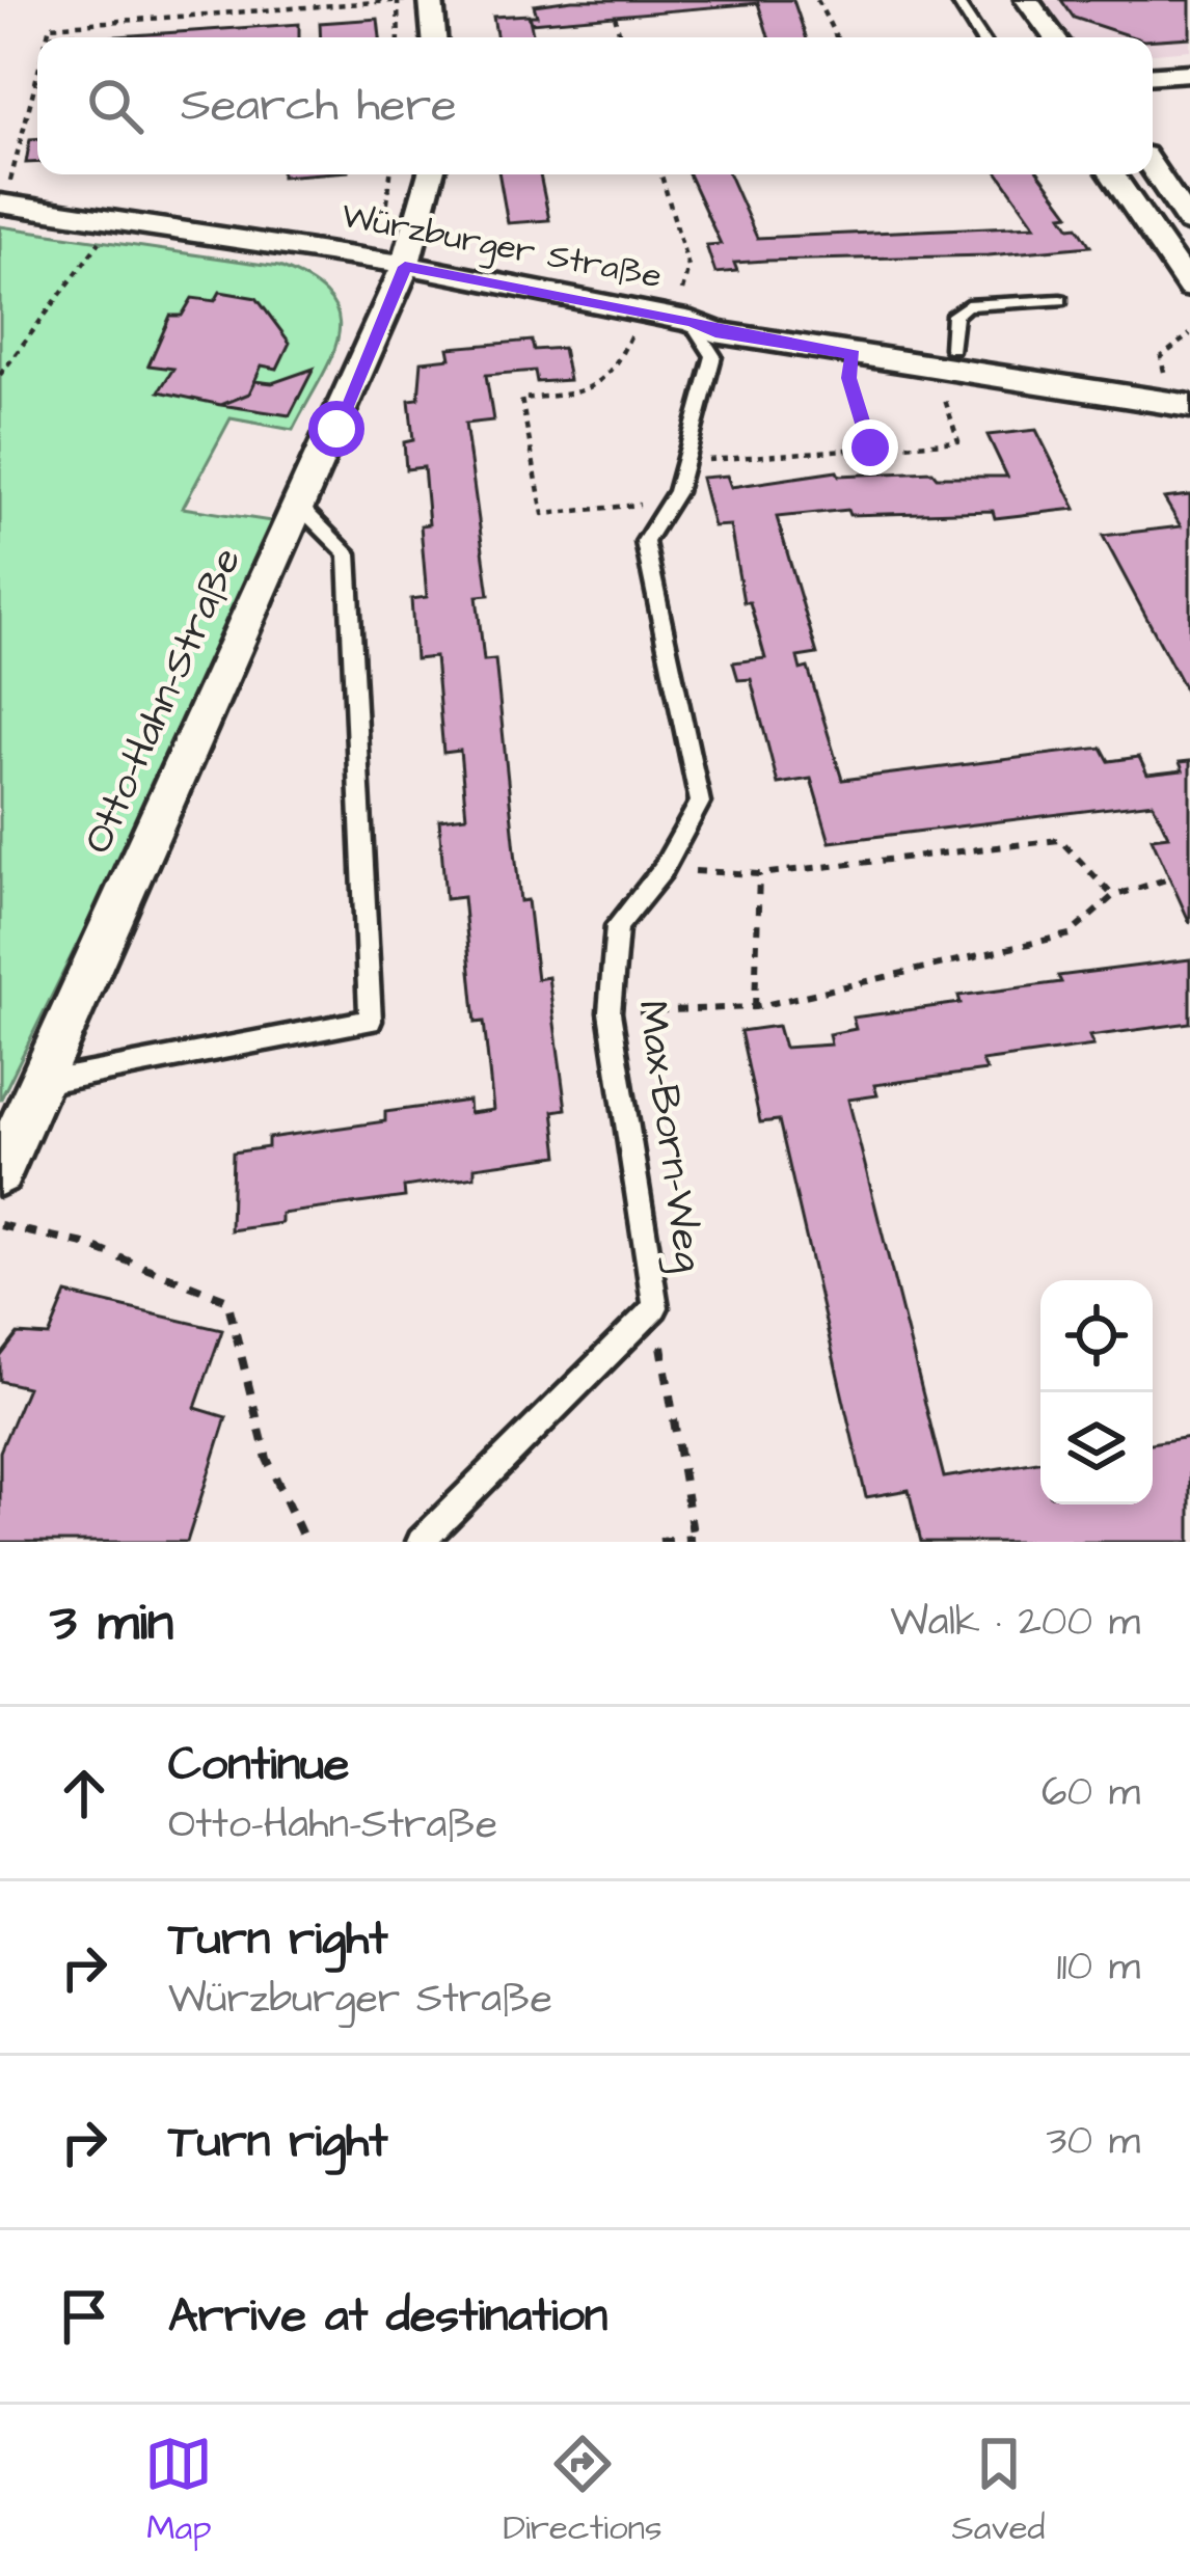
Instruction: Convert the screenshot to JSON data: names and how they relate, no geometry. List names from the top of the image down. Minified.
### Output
{"streets":{"street":["Würzburger Straße","Otto-Hahn-Straße"],"lane":["Max-Born-Weg"]},"crossings":[["Würzburger Straße","Otto-Hahn-Straße"],["Würzburger Straße","Max-Born-Weg"]],"page":{"search":"Search here","heading":["3 min","Walk · 200 m"],"list":[["Continue","Otto-Hahn-Straße","60 m"],["Turn right","Würzburger Straße","110 m"],["Turn right","30 m"],"Arrive at destination"],"nav":["Map","Directions","Saved"]}}
